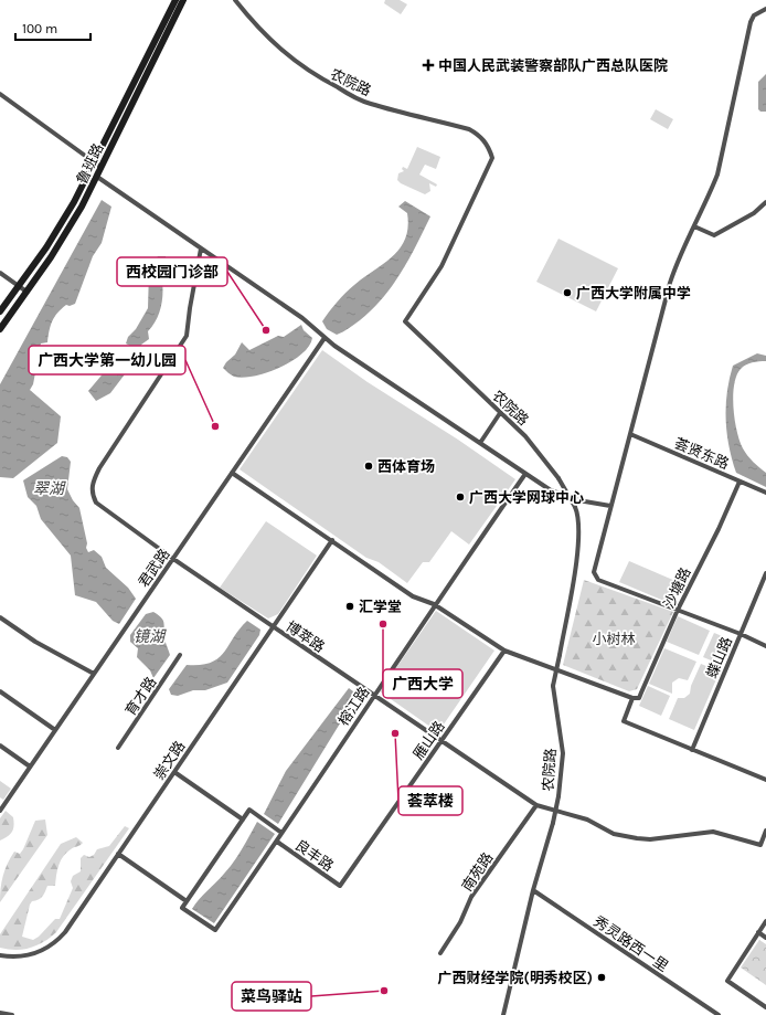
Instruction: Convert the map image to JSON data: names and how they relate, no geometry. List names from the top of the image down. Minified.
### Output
{"streets":{"main road":["鲁班路"],"street":["农院路","荟贤东路","君武路","沙塘路","博萃路","蝶山路","育才路","榕江路","雁山路","崇文路","良丰路","南苑路","秀灵路西一里"]},"crossings":[["农院路","秀灵路西一里"],["荟贤东路","沙塘路"],["君武路","博萃路"],["博萃路","榕江路"],["博萃路","雁山路"],["博萃路","崇文路"],["博萃路","南苑路"],["榕江路","良丰路"],["雁山路","良丰路"]],"water":["翠湖","镜湖"],"parks":["小树林"],"places":{"health":["中国人民武装警察部队广西总队医院"],"other":["广西大学附属中学","西校园门诊部","广西大学第一幼儿园","西体育场","广西大学网球中心","汇学堂","广西大学","荟萃楼","广西财经学院(明秀校区)","菜鸟驿站"]},"scale_bar":"100 m"}
